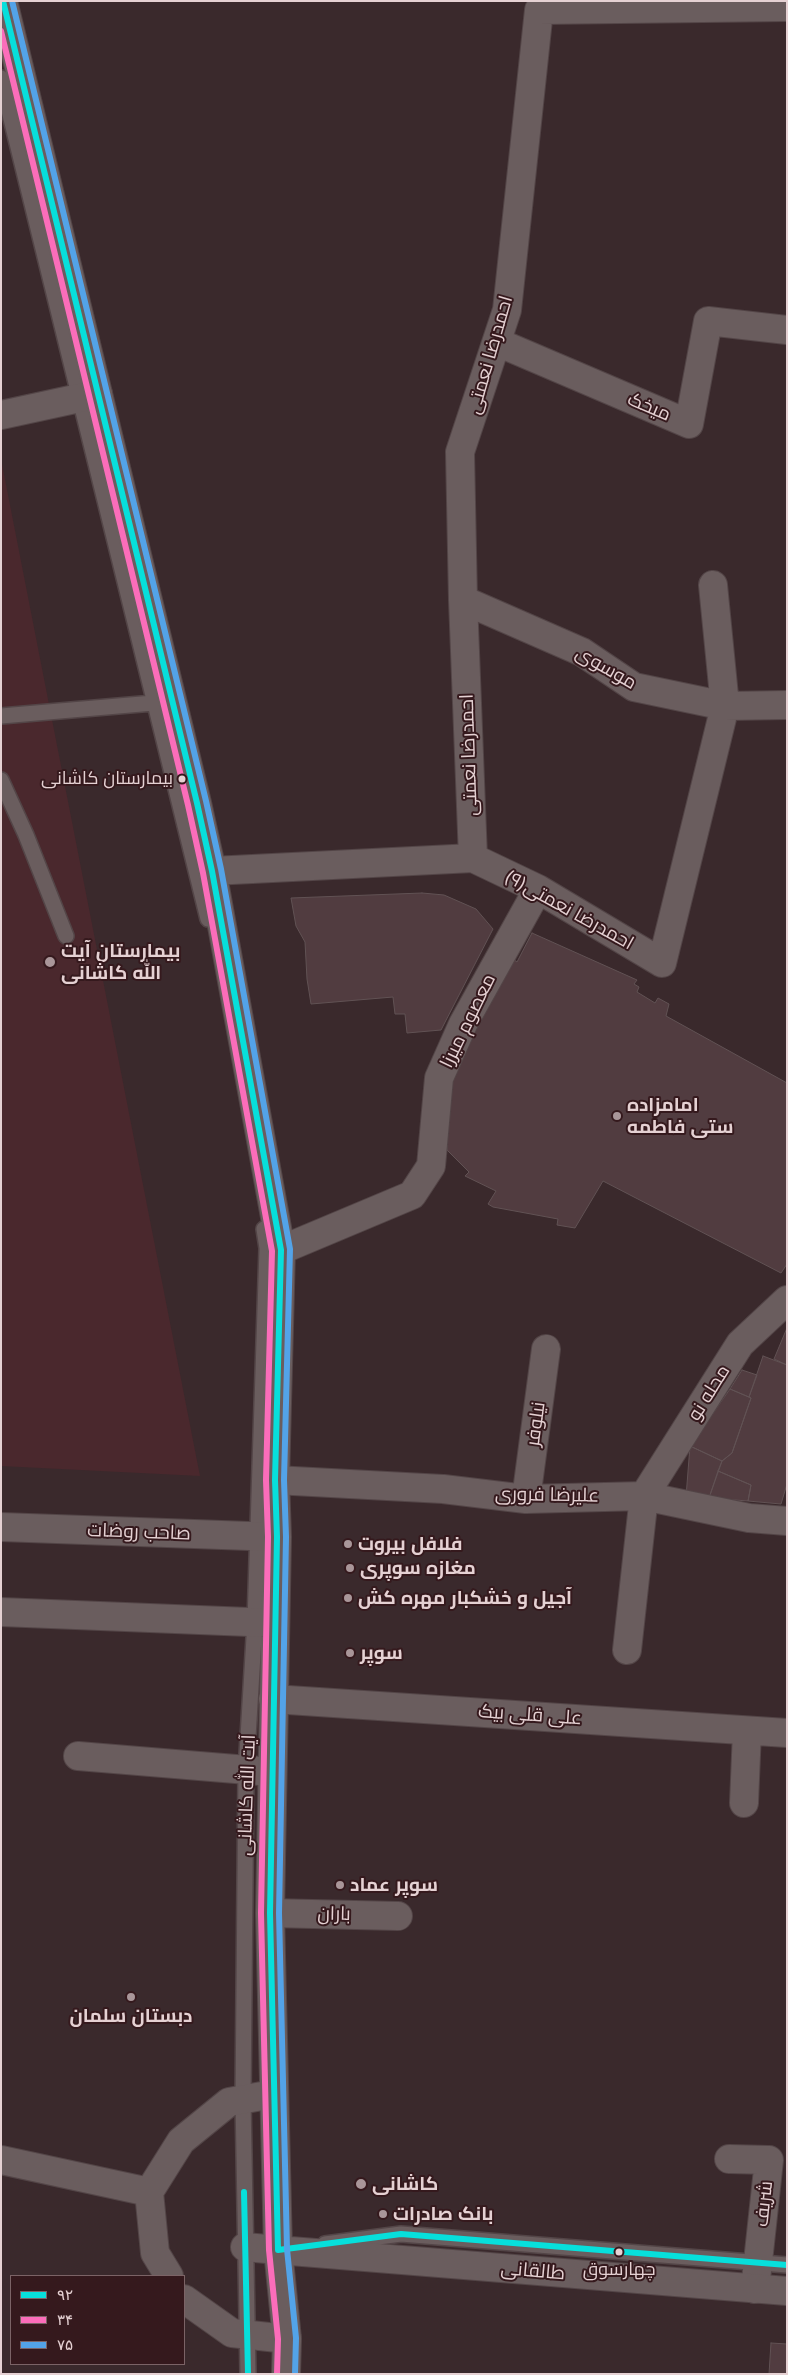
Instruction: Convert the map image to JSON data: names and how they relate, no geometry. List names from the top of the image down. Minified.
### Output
{"streets":{"street":["احمدرضا نعمتی","میخک","موسوی","احمدرضا نعمتی(۹)","معصوم میرزا","محله نو","نیلوفر","علیرضا فروری","صاحب روضات","علی قلی بیک","آیت الله کاشانی","باران","شریف","طالقانی"]},"crossings":[["احمدرضا نعمتی","میخک"],["احمدرضا نعمتی","موسوی"],["احمدرضا نعمتی","احمدرضا نعمتی(۹)"],["موسوی","احمدرضا نعمتی(۹)"],["احمدرضا نعمتی(۹)","معصوم میرزا"],["احمدرضا نعمتی(۹)","آیت الله کاشانی"],["معصوم میرزا","آیت الله کاشانی"],["محله نو","علیرضا فروری"],["نیلوفر","علیرضا فروری"],["علیرضا فروری","آیت الله کاشانی"],["صاحب روضات","آیت الله کاشانی"],["علی قلی بیک","آیت الله کاشانی"],["آیت الله کاشانی","باران"],["آیت الله کاشانی","طالقانی"],["شریف","طالقانی"]],"places":["بیمارستان کاشانی","بیمارستان آیت الله کاشانی","امامزاده ستی فاطمه","فلافل بیروت","مغازه سوپری","آجیل و خشکبار مهره کش","سوپر","سوپر عماد","دبستان سلمان","کاشانی","بانک صادرات","چهارسوق"],"lines":["transit line ۹۲","transit line ۷۵","transit line ۳۴"],"legend":["۹۲","۳۴","۷۵"]}
